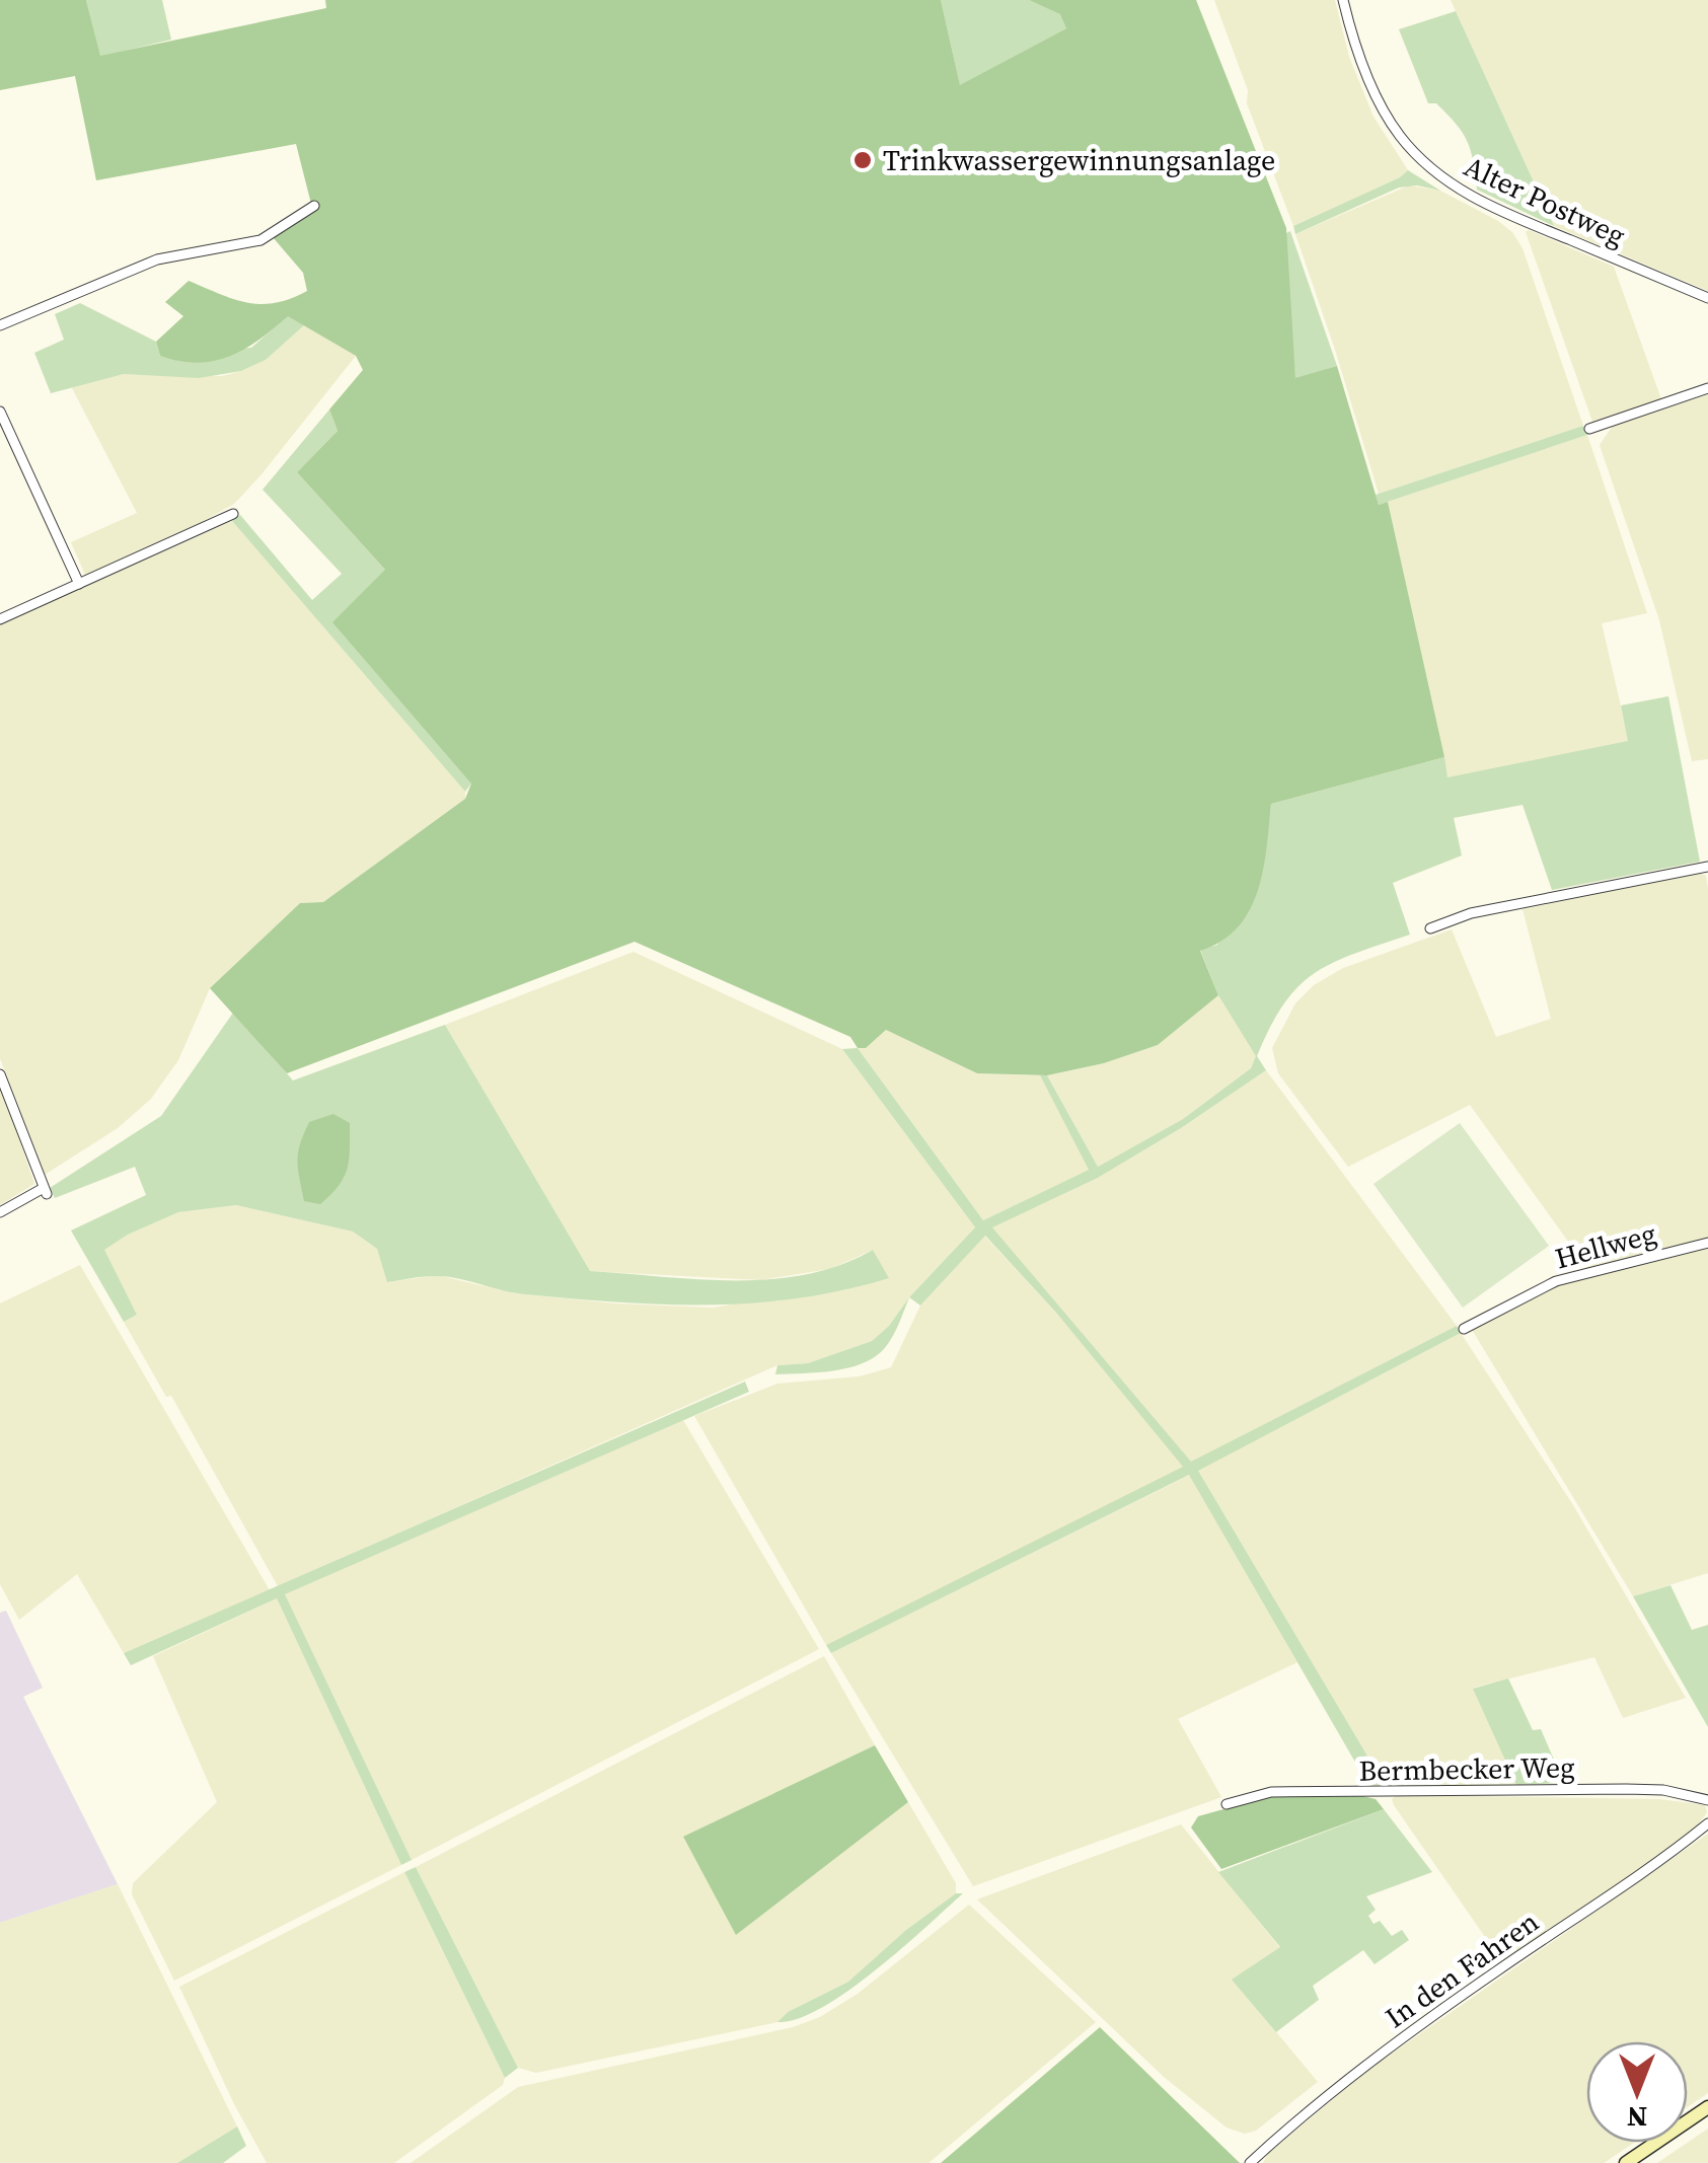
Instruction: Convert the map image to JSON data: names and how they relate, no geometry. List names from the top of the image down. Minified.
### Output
{"streets":{"street":["Alter Postweg","Hellweg","Bermbecker Weg","In den Fahren"]},"places":["Trinkwassergewinnungsanlage"],"north":"bottom"}
